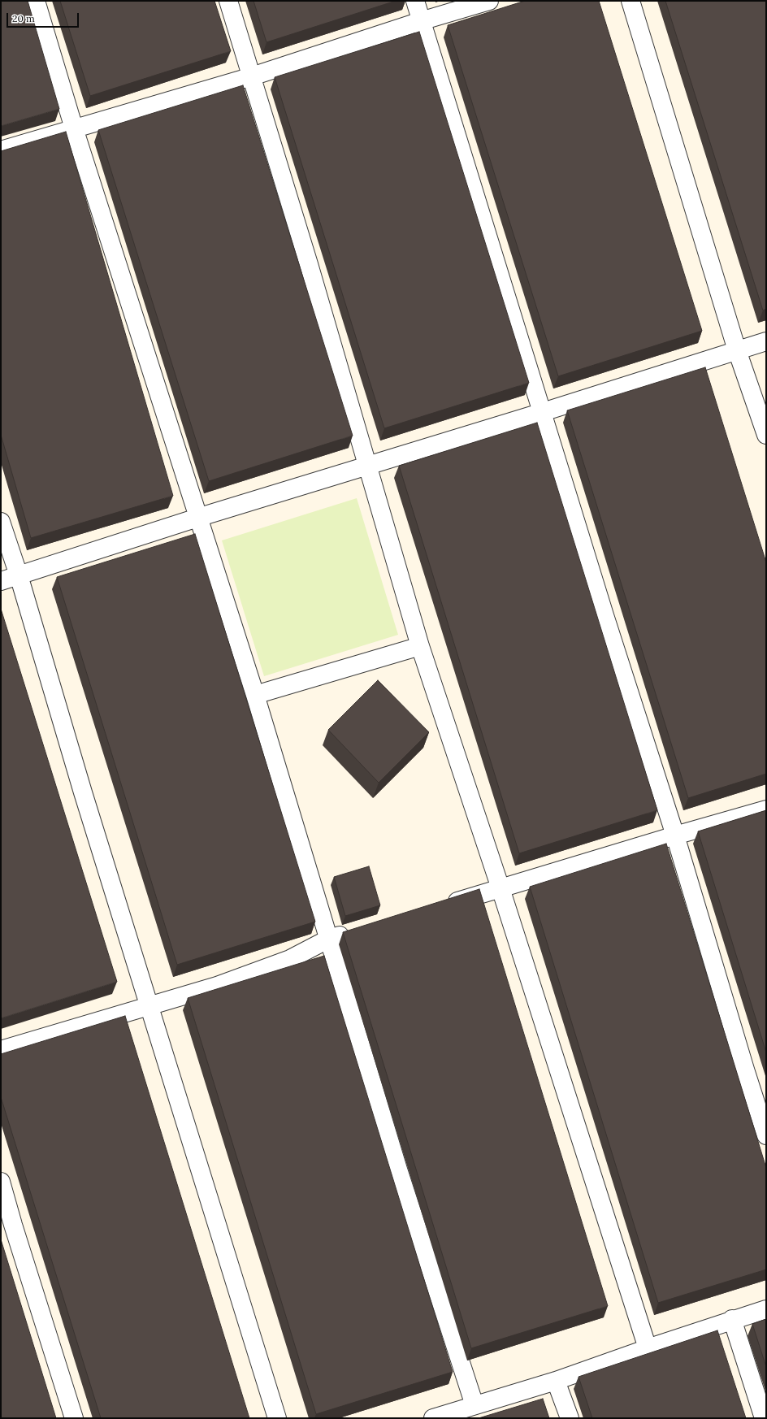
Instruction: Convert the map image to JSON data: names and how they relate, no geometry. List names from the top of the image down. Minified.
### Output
{"scale_bar":"20 m"}
